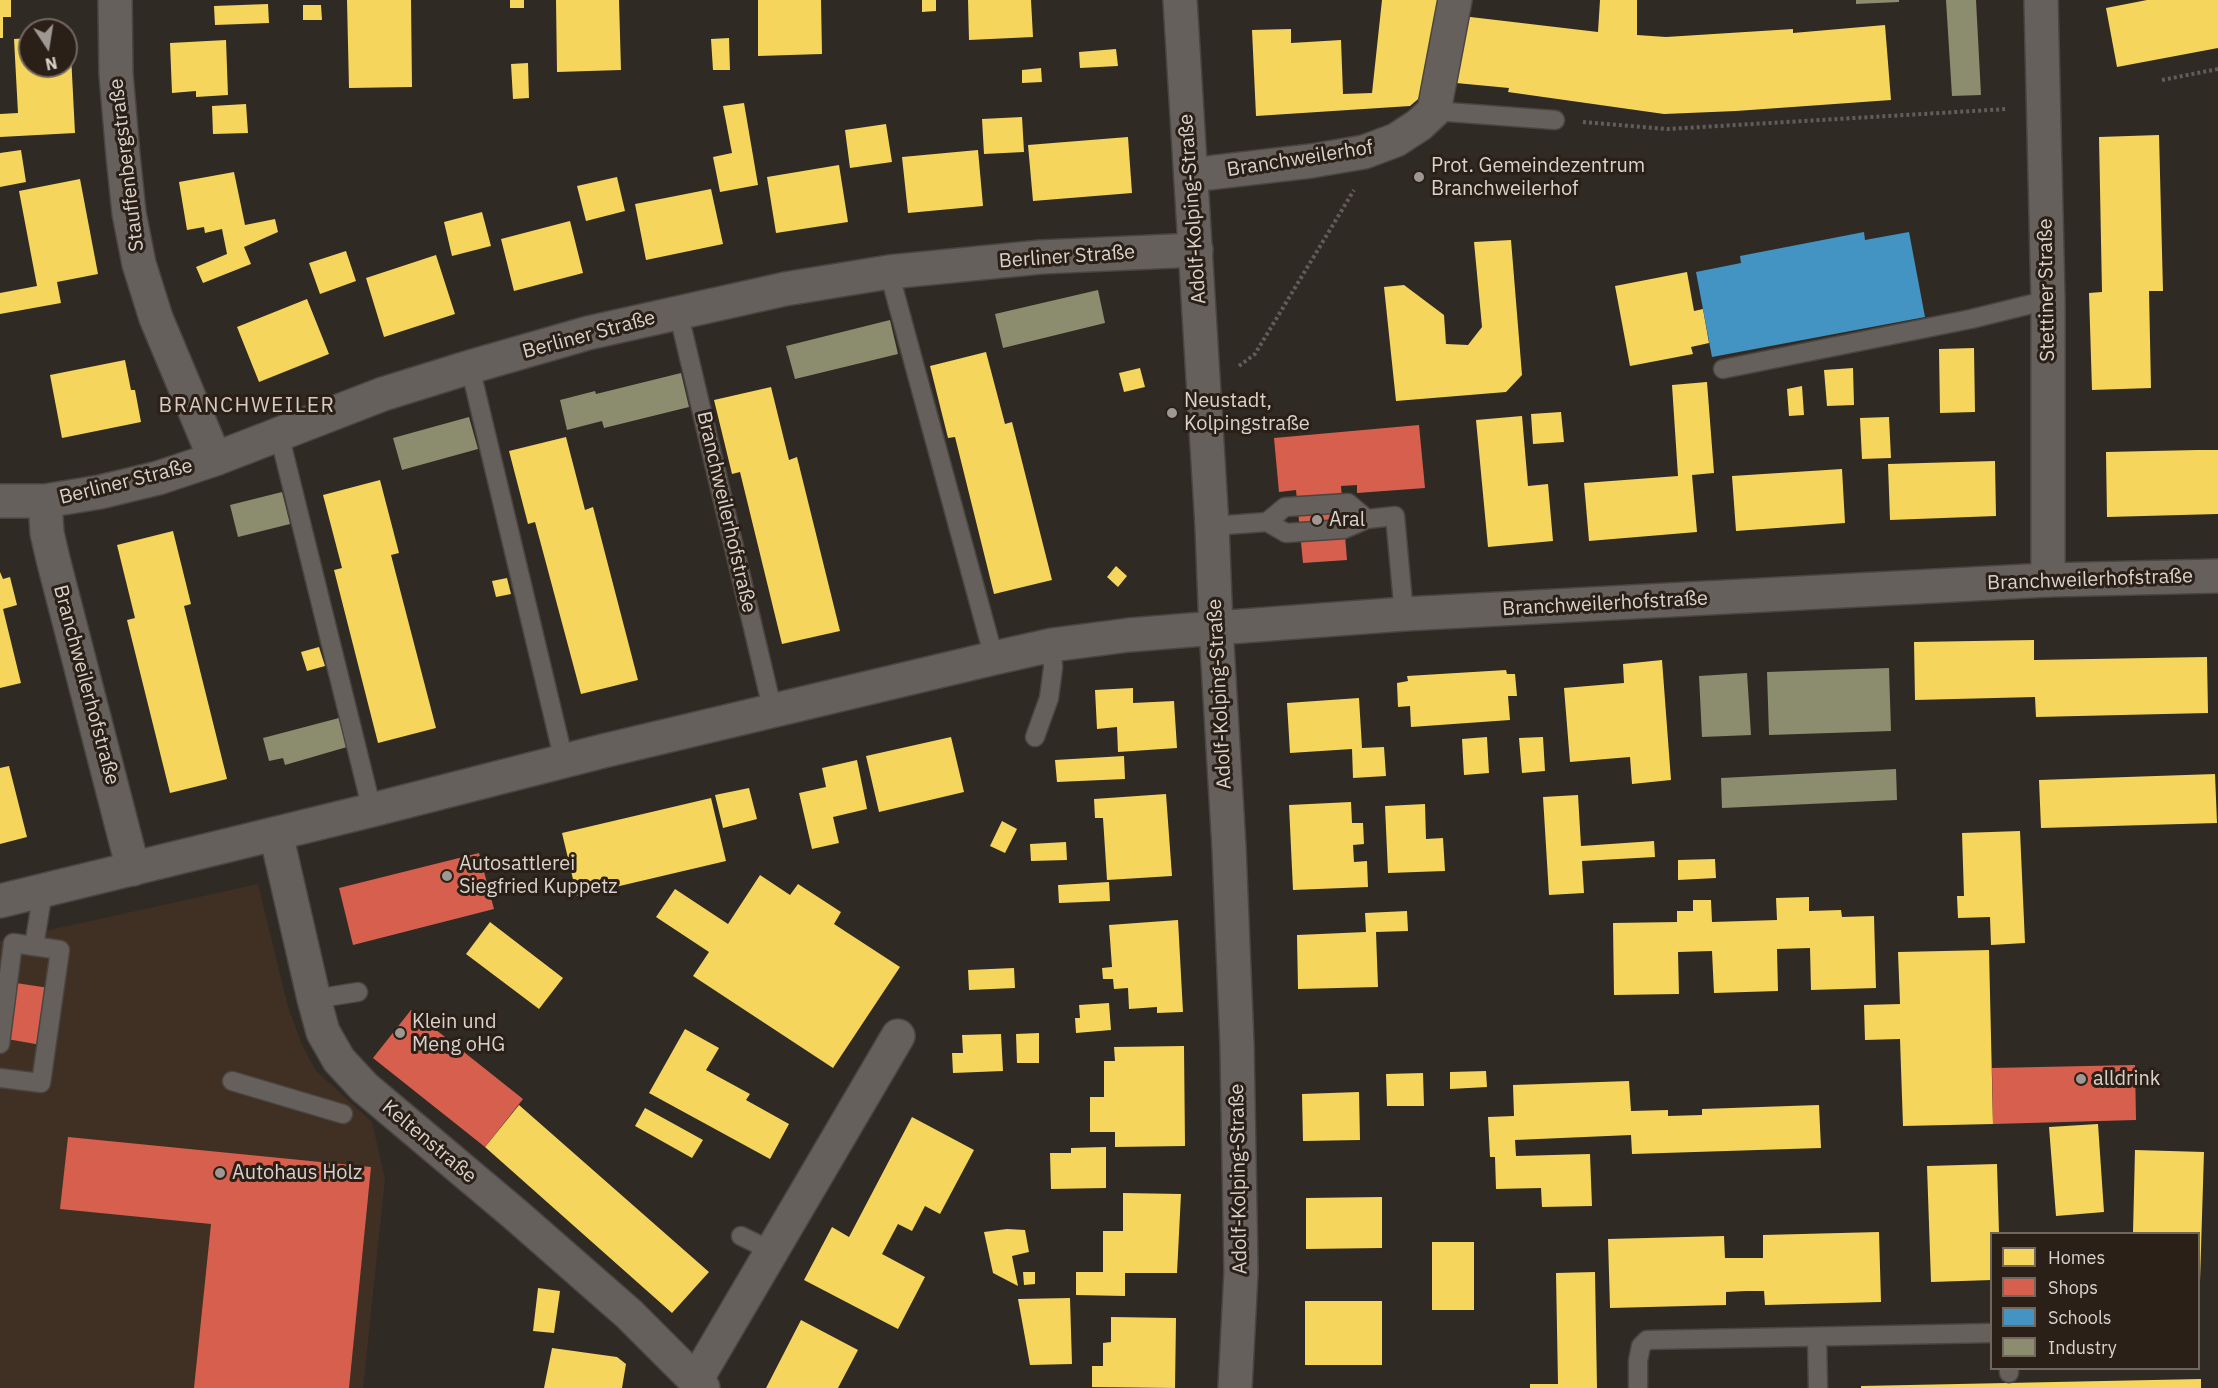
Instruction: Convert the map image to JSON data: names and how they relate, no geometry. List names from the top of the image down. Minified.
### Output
{"streets":{"street":["Branchweilerhof","Stauffenbergstraße","Adolf-Kolping-Straße","Berliner Straße","Stettiner Straße","Branchweilerhofstraße","Keltenstraße"]},"crossings":[["Branchweilerhof","Adolf-Kolping-Straße"],["Stauffenbergstraße","Berliner Straße"],["Adolf-Kolping-Straße","Berliner Straße"],["Adolf-Kolping-Straße","Branchweilerhofstraße"],["Berliner Straße","Branchweilerhofstraße"],["Stettiner Straße","Branchweilerhofstraße"],["Branchweilerhofstraße","Keltenstraße"]],"districts":["BRANCHWEILER"],"places":["Prot. Gemeindezentrum Branchweilerhof","Neustadt, Kolpingstraße","Aral","Autosattlerei Siegfried Kuppetz","Klein und Meng oHG","alldrink","Autohaus Holz"],"legend":["Homes","Shops","Schools","Industry"],"north":"bottom"}
